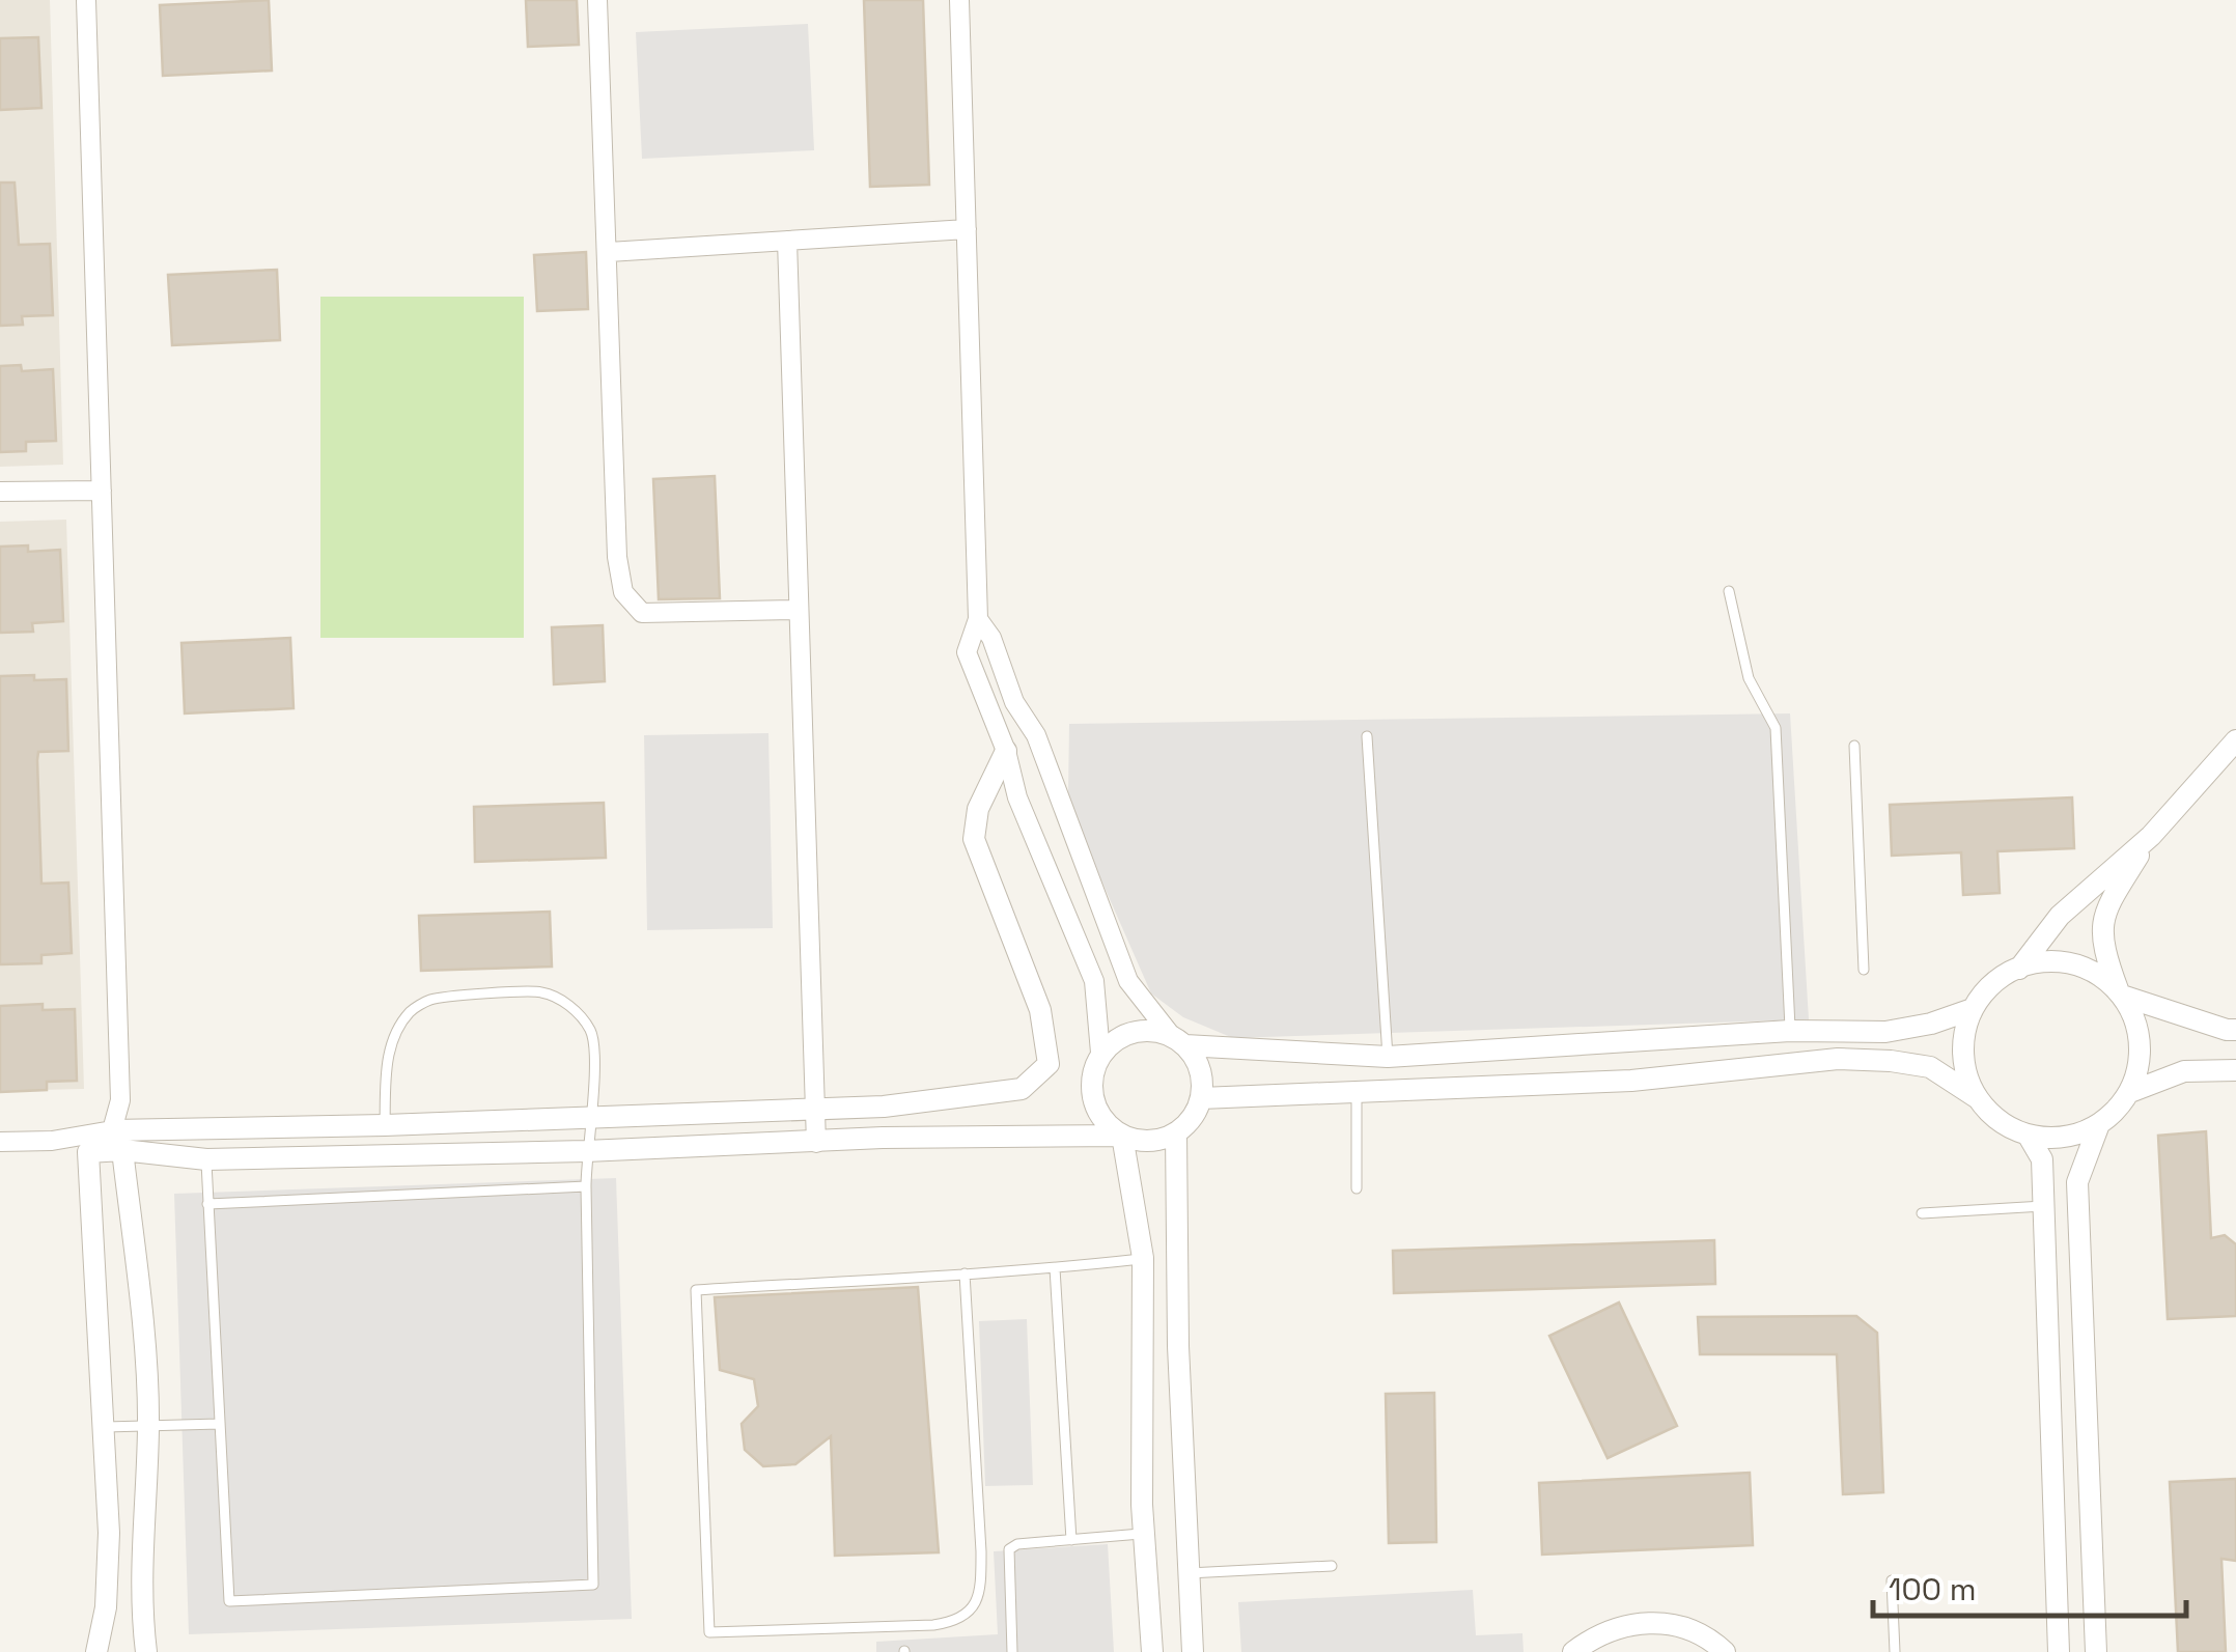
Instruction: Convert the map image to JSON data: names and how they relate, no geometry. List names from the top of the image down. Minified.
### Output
{"scale_bar":"100 m"}
